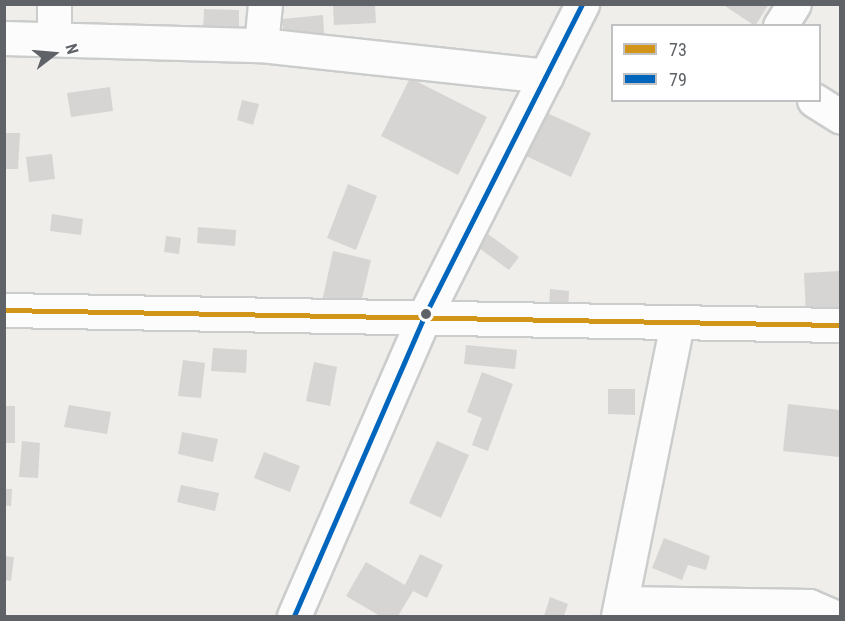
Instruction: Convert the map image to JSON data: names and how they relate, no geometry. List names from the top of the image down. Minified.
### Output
{"lines":["transit line 79","transit line 73"],"legend":["73","79"],"north":"right"}
